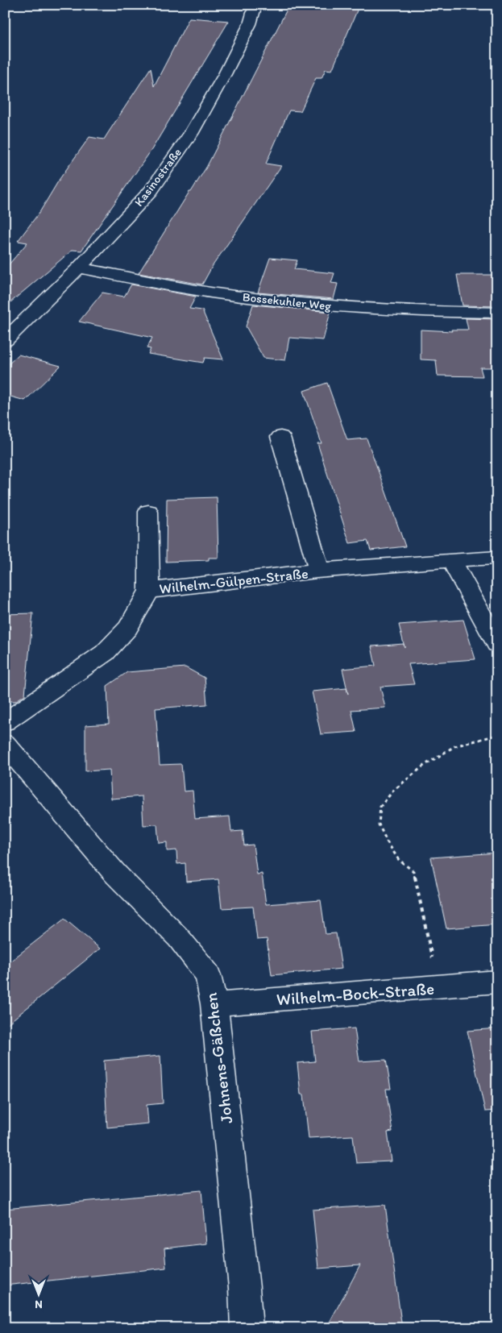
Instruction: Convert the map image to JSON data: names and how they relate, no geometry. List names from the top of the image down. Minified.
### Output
{"streets":{"street":["Kasinostraße","Bossekuhler Weg","Wilhelm-Gülpen-Straße","Wilhelm-Bock-Straße","Johnens-Gäßchen"]},"crossings":[["Kasinostraße","Bossekuhler Weg"],["Wilhelm-Bock-Straße","Johnens-Gäßchen"]],"north":"bottom"}
